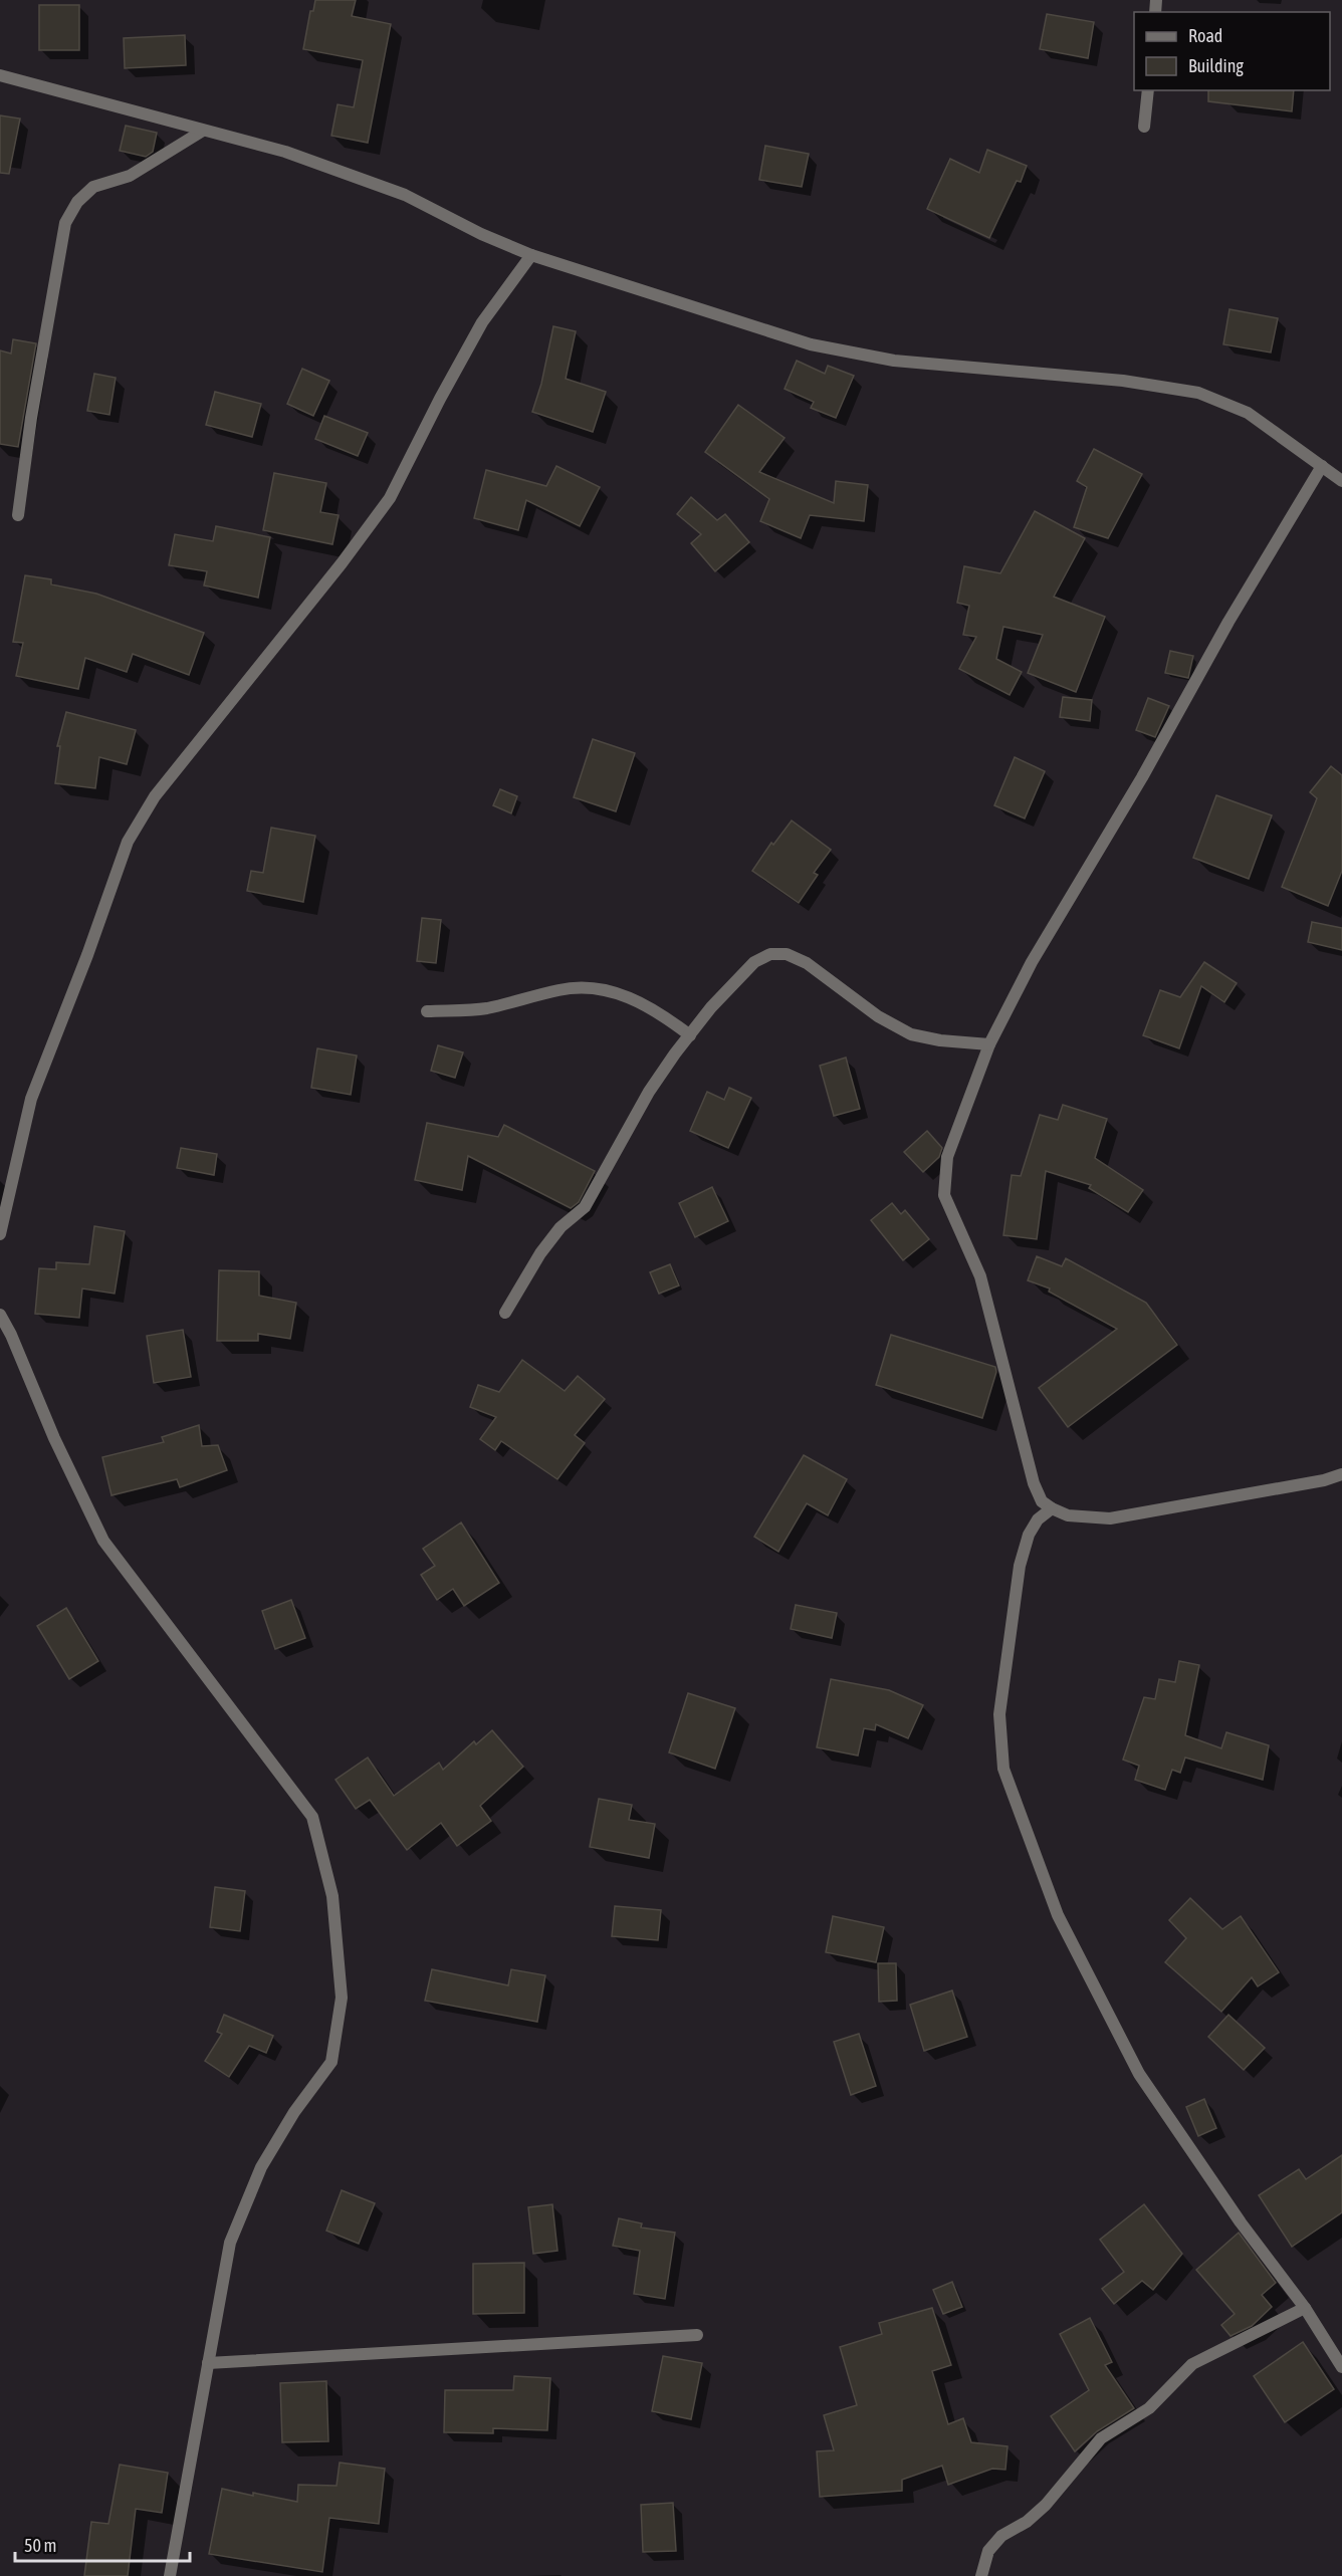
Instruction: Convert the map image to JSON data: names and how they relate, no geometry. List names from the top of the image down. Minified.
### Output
{"legend":["Road","Building"],"scale_bar":"50 m"}
